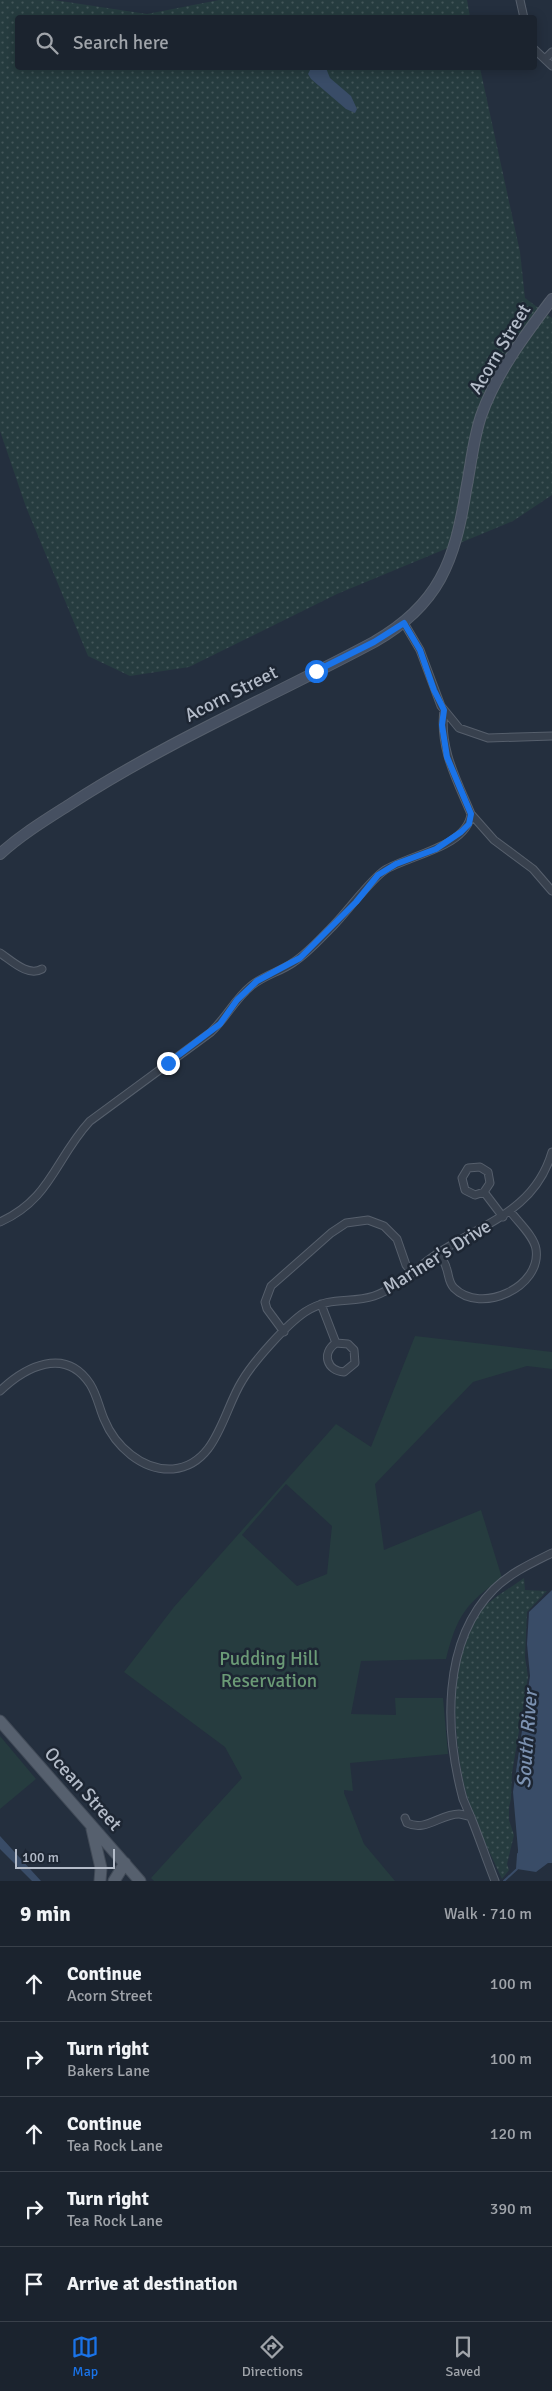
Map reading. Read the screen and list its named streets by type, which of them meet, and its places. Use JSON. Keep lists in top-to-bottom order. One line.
{"streets":{"main road":["Acorn Street","Ocean Street"],"street":["Mariner's Drive"]},"water":["South River"],"parks":["Pudding Hill Reservation"],"scale_bar":"100 m","page":{"search":"Search here","scale":"100 m","heading":["9 min","Walk · 710 m"],"list":[["Continue","Acorn Street","100 m"],["Turn right","Bakers Lane","100 m"],["Continue","Tea Rock Lane","120 m"],["Turn right","Tea Rock Lane","390 m"],"Arrive at destination"],"nav":["Map","Directions","Saved"]}}
